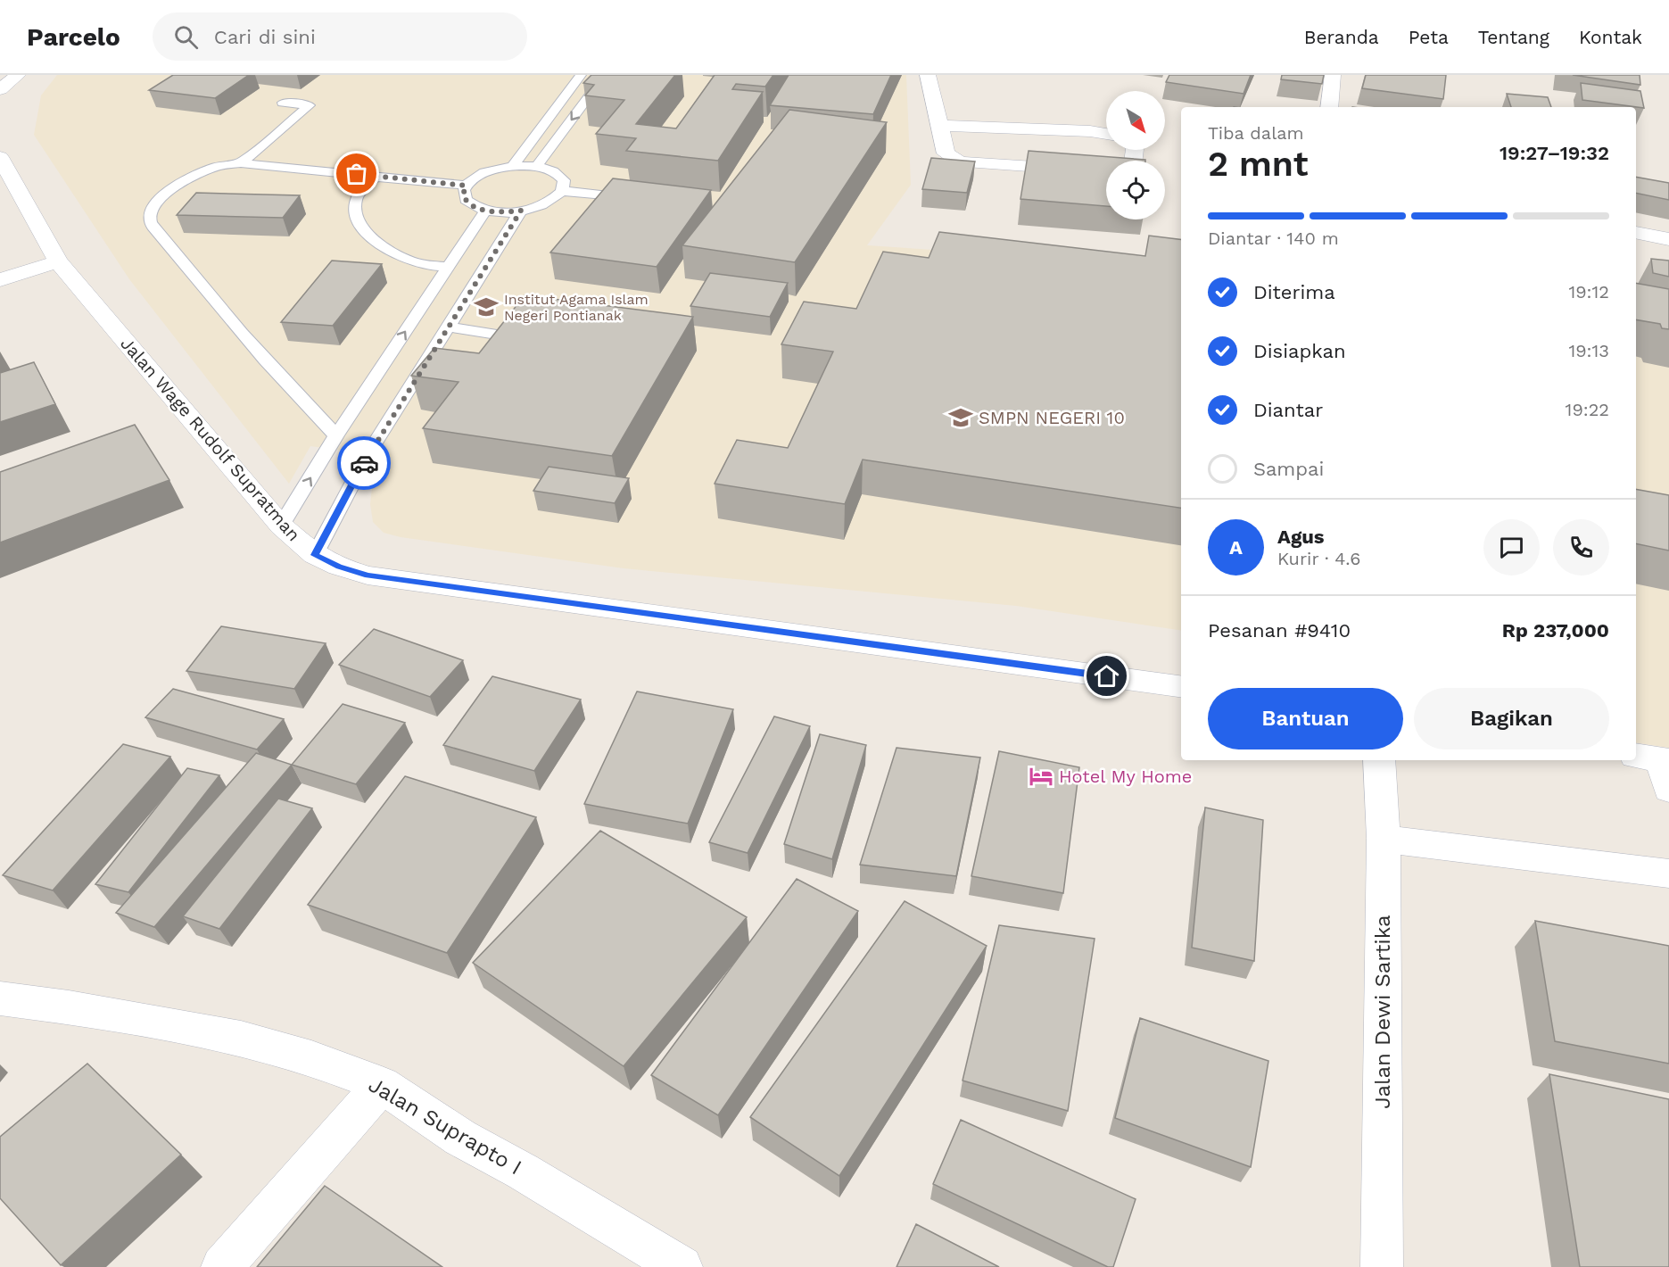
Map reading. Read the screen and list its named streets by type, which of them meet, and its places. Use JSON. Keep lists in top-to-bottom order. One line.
{"streets":{"street":["Jalan Wage Rudolf Supratman","Jalan Dewi Sartika","Jalan Suprapto I"]},"places":{"school or university":["Institut Agama Islam Negeri Pontianak","SMPN NEGERI 10"],"hotel":["Hotel My Home"]},"north":"bottom right","page":{"header":"Parcelo","search":"Cari di sini","nav":["Beranda","Peta","Tentang","Kontak"],"heading":["2 mnt","Tiba dalam","19:27–19:32"],"panel":["Agus","Kurir · 4.6","Pesanan #9410","Rp 237,000"],"bar":"Diantar · 140 m","list":[["Diterima","19:12"],["Disiapkan","19:13"],["Diantar","19:22"],"Sampai"],"round":"A","buttons":["Bantuan","Bagikan"]}}
